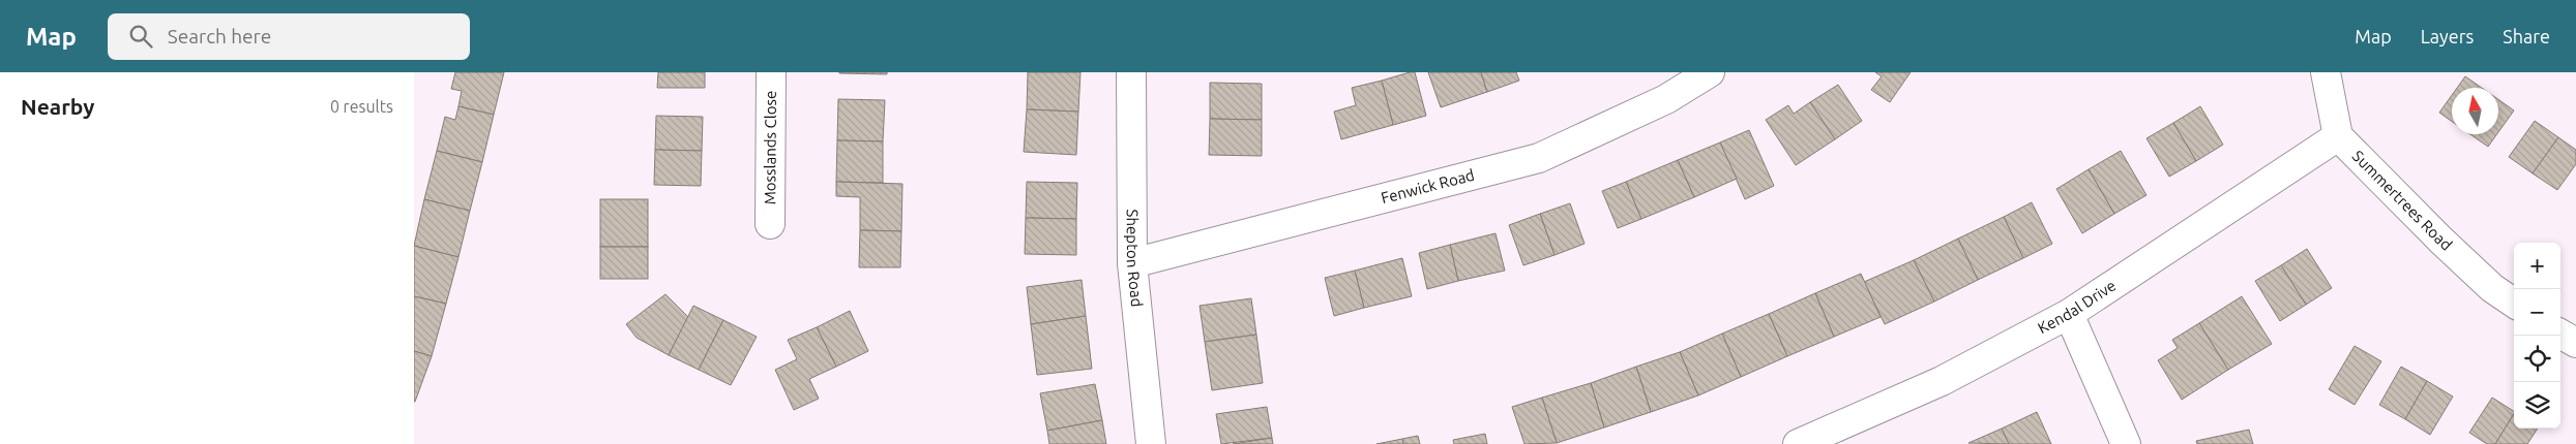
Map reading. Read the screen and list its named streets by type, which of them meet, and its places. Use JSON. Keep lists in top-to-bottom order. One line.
{"streets":{"street":["Mosslands Close","Fenwick Road","Summertrees Road","Shepton Road","Kendal Drive"]},"crossings":[["Fenwick Road","Shepton Road"],["Summertrees Road","Kendal Drive"]],"north":"top","page":{"header":"Map","search":"Search here","nav":["Map","Layers","Share"],"heading":["Nearby","0 results"],"map_buttons":["+","−"]}}
